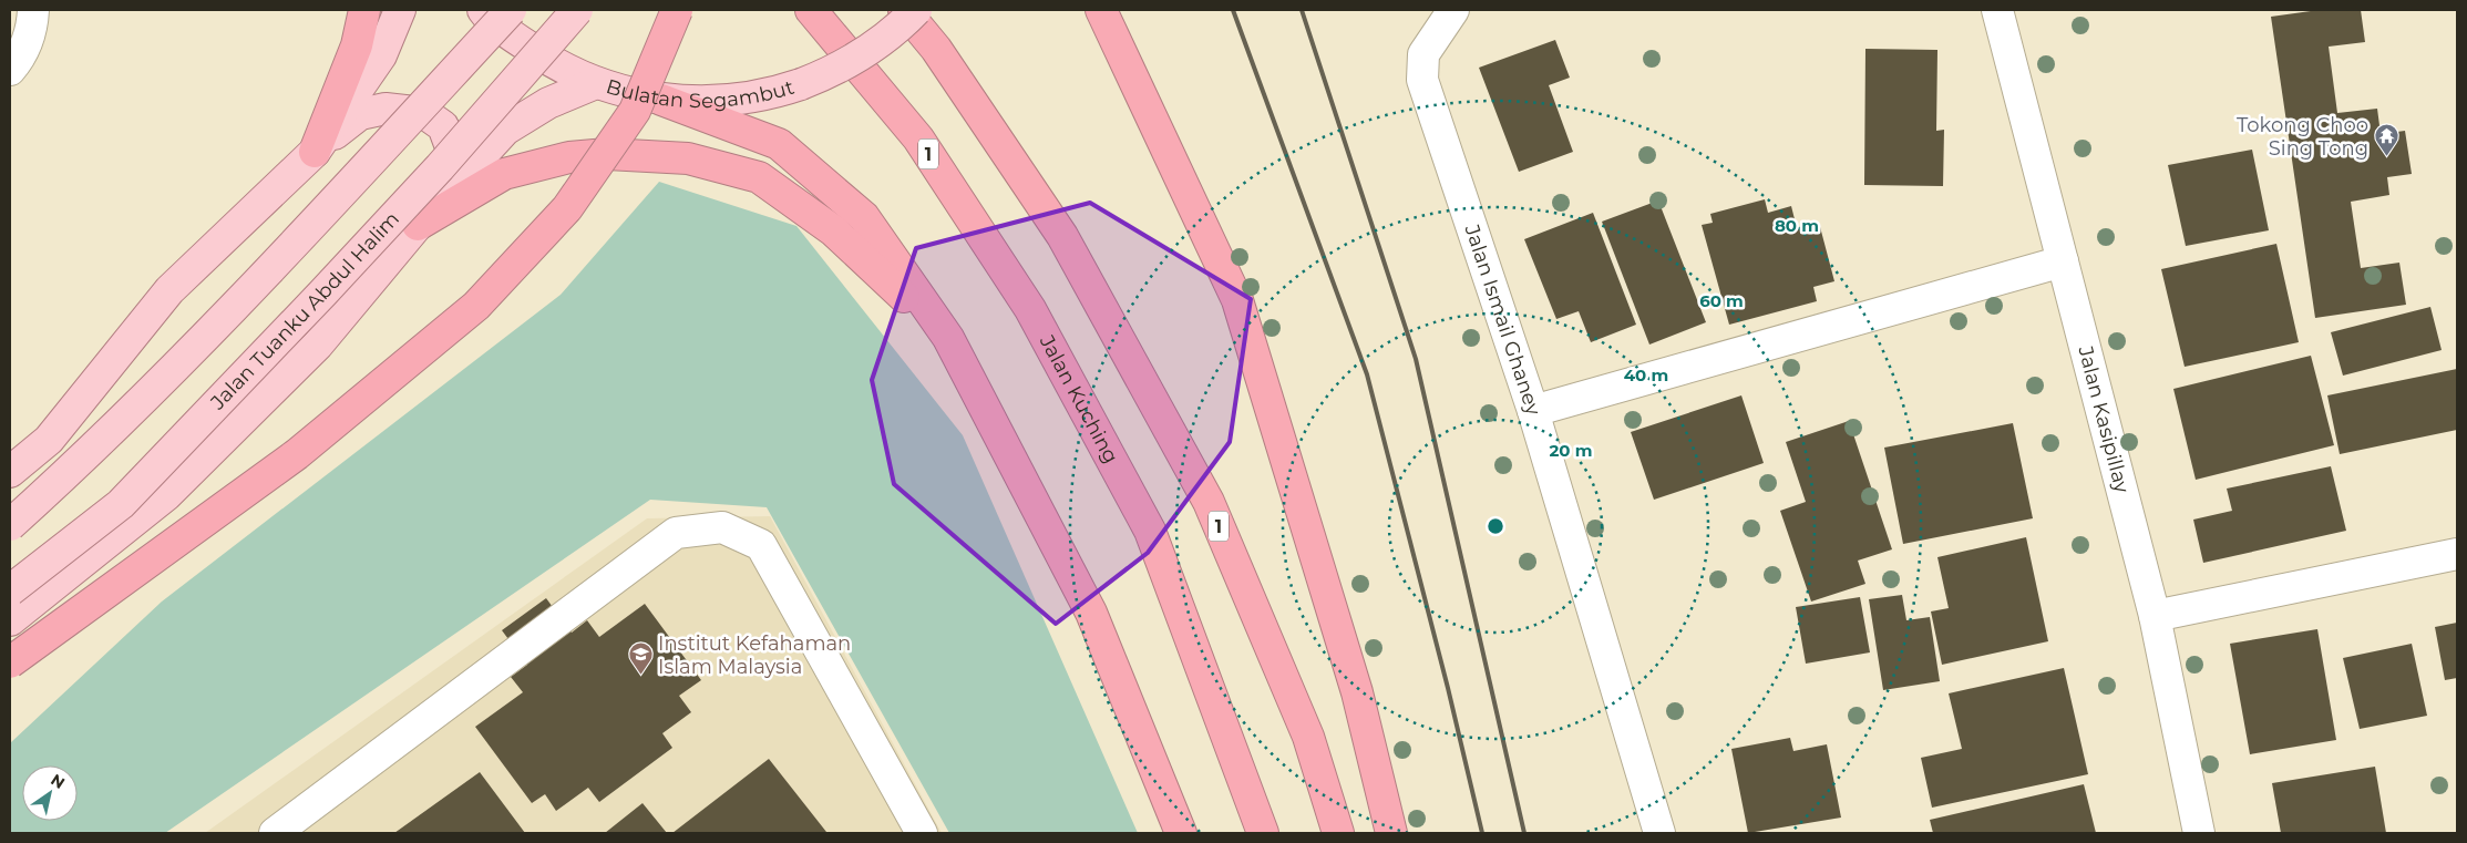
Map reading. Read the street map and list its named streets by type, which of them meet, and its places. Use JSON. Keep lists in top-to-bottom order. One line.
{"streets":{"highway":["1","Jalan Kuching"],"main road":["Bulatan Segambut","Jalan Tuanku Abdul Halim"],"street":["Jalan Ismail Ghaney","Jalan Kasipillay"]},"crossings":[["Bulatan Segambut","Jalan Tuanku Abdul Halim"]],"places":{"temple":["Tokong Choo Sing Tong"],"school or university":["Institut Kefahaman Islam Malaysia"]},"north":"top right","rings":["80 m","60 m","40 m","20 m"]}
